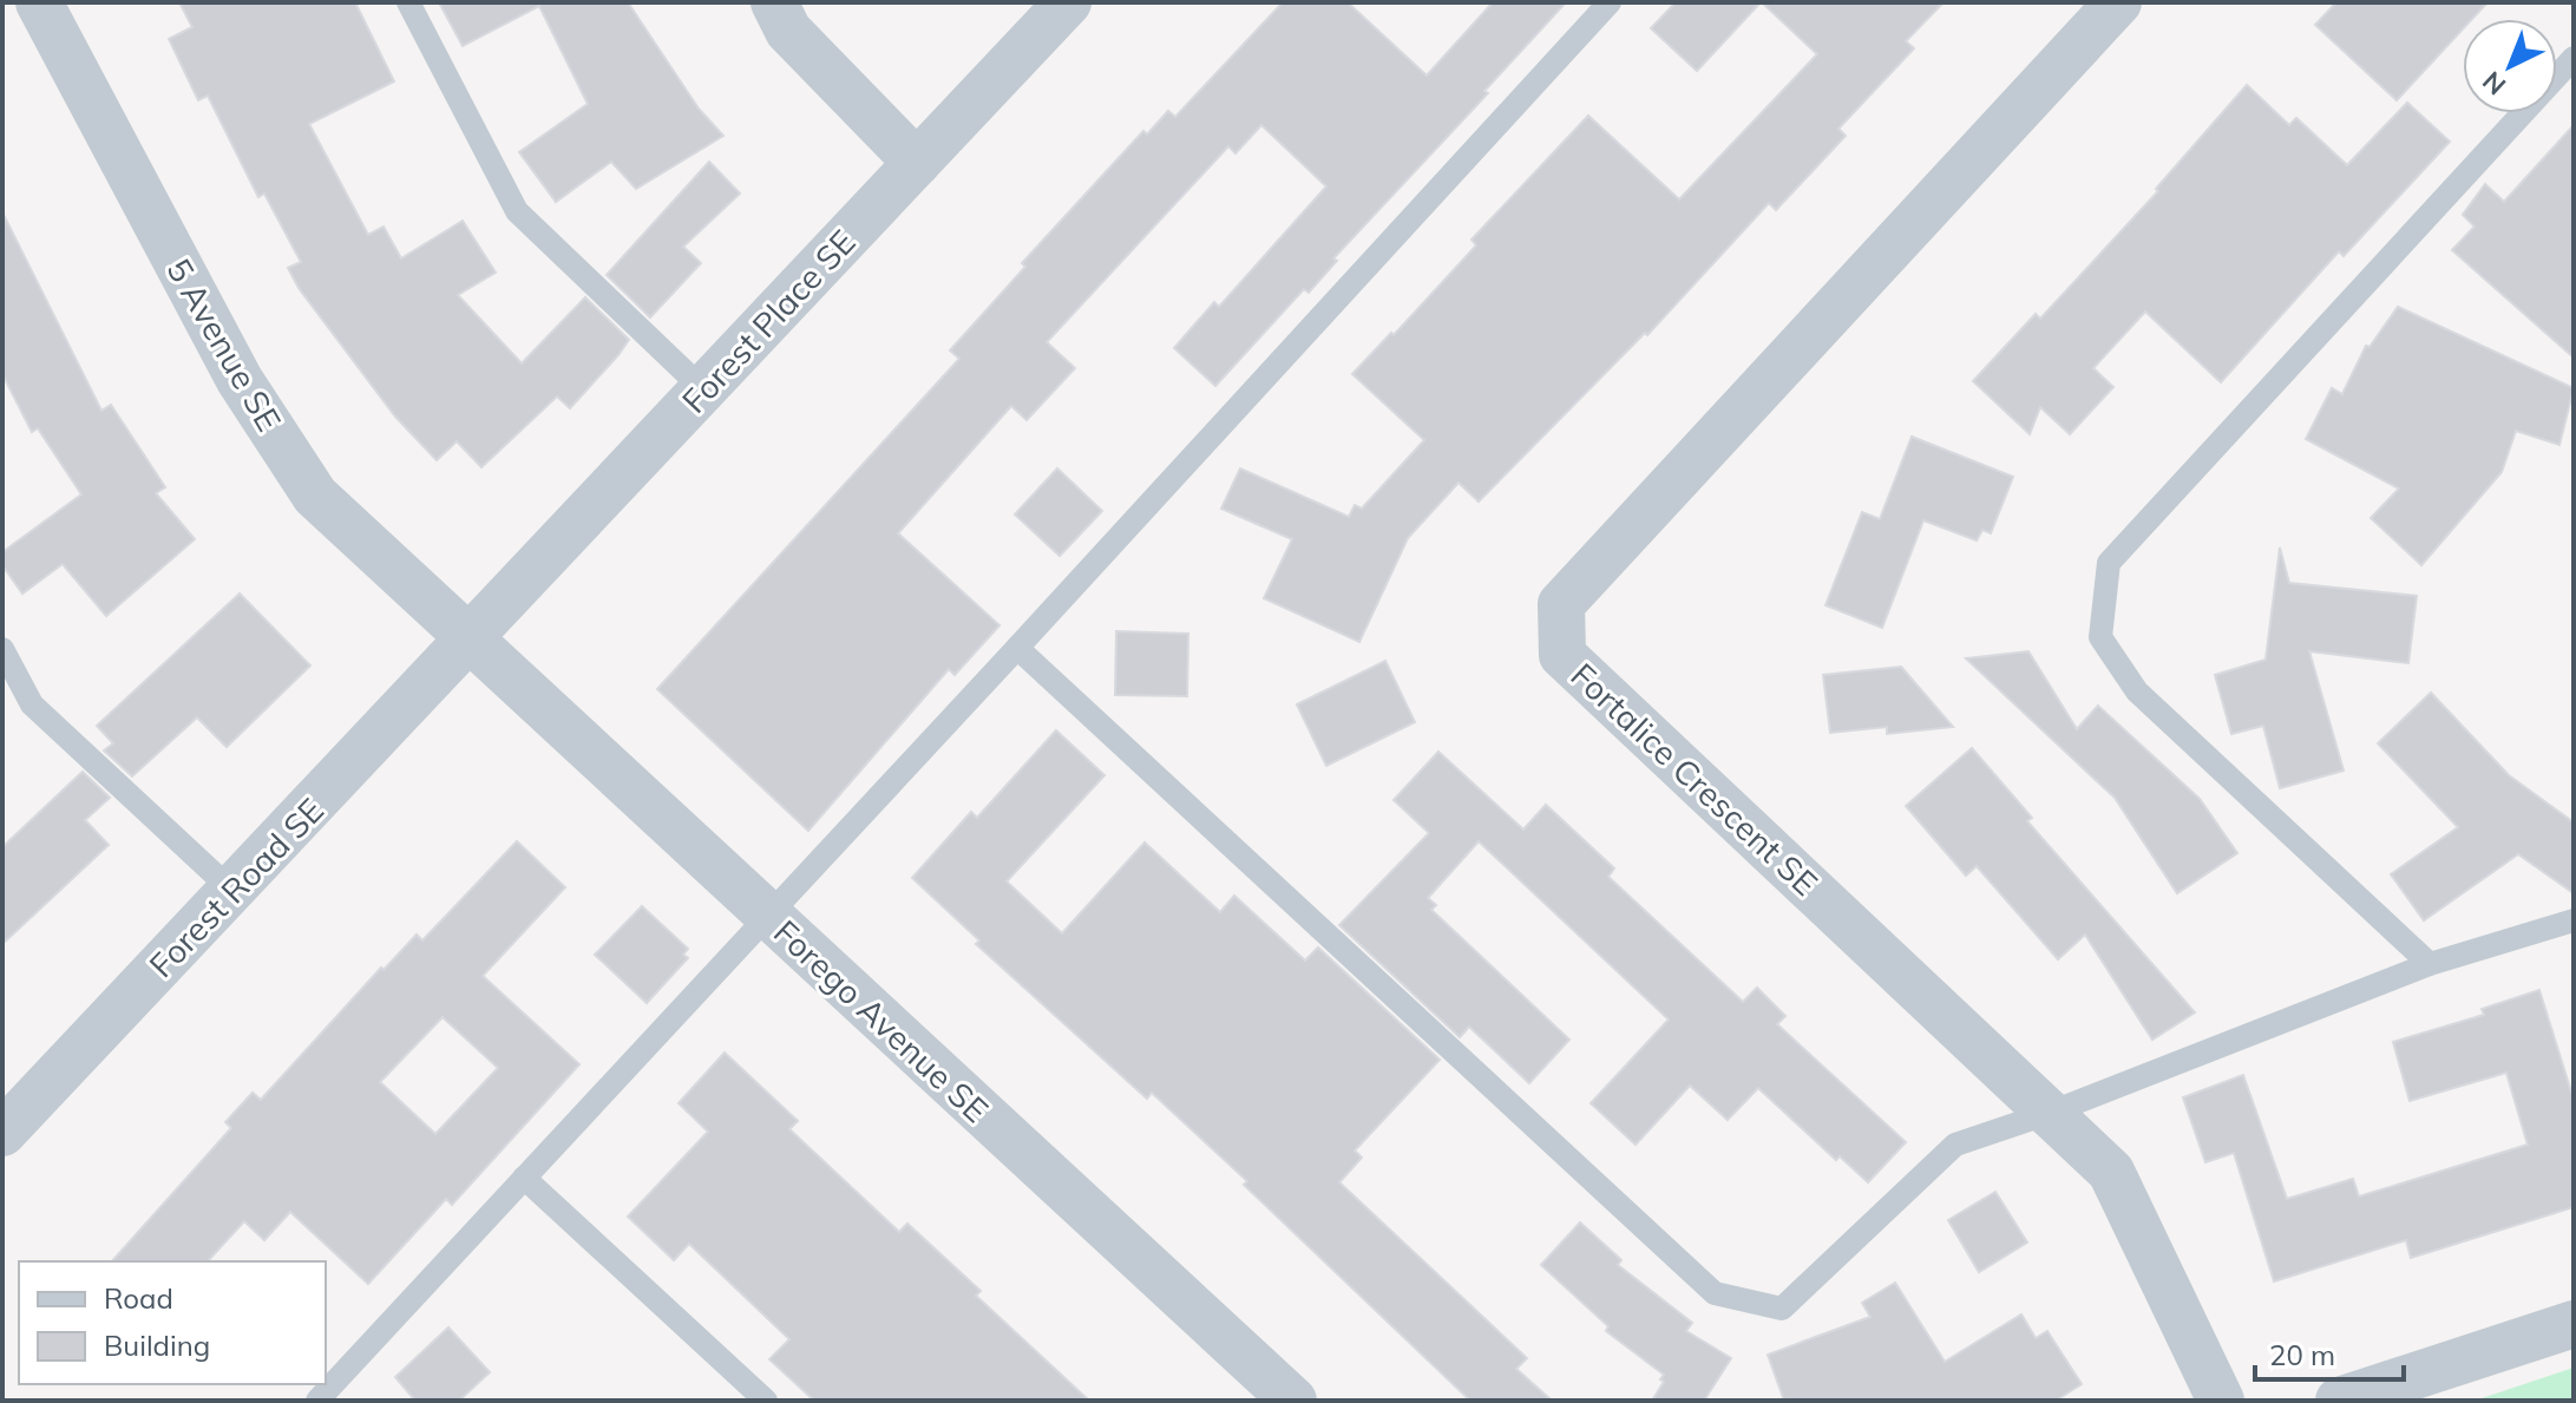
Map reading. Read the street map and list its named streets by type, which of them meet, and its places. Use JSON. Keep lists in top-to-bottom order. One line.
{"streets":{"street":["Forest Place SE","5 Avenue SE","Fortalice Crescent SE","Forest Road SE","Forego Avenue SE"]},"crossings":[["Forest Place SE","5 Avenue SE"],["Forest Place SE","Forest Road SE"],["Forest Place SE","Forego Avenue SE"],["5 Avenue SE","Forest Road SE"],["5 Avenue SE","Forego Avenue SE"],["Forest Road SE","Forego Avenue SE"]],"legend":["Road","Building"],"scale_bar":"20 m","north":"bottom left"}
